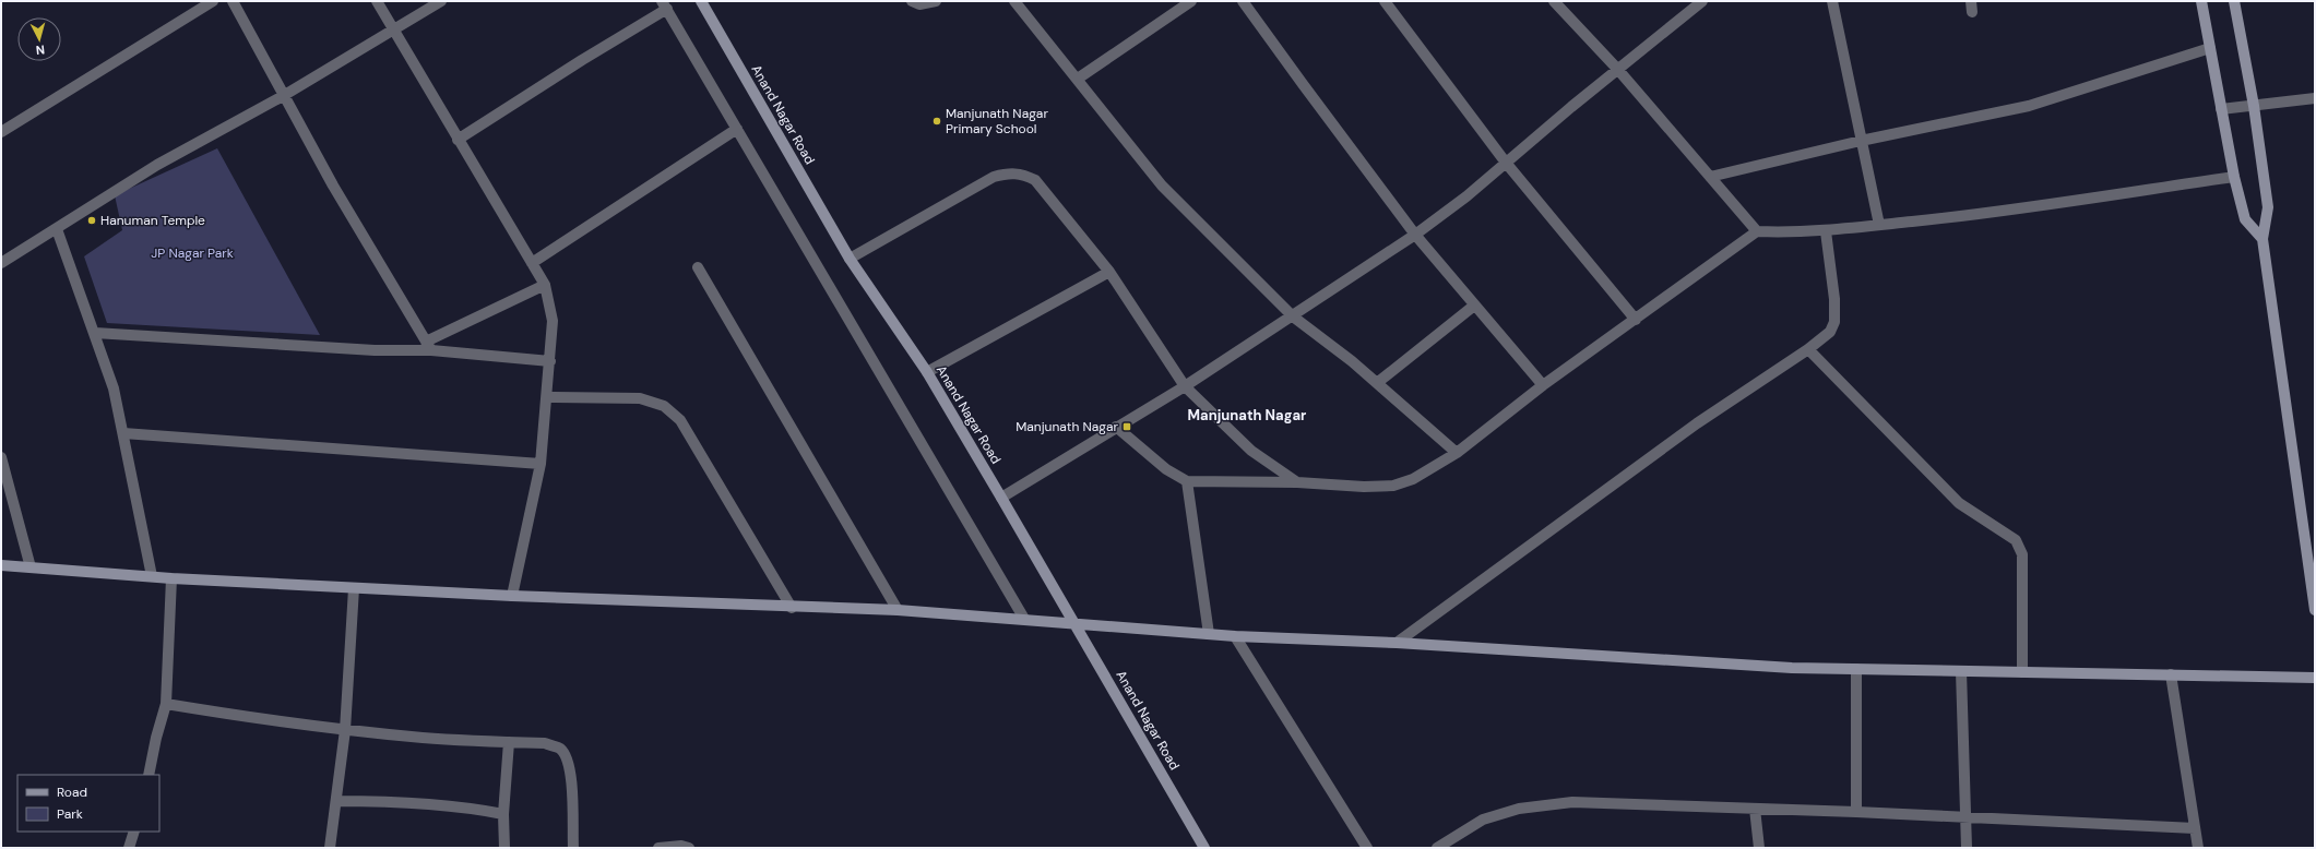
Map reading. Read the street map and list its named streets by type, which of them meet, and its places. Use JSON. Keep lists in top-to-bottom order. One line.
{"streets":{"street":["Anand Nagar Road"]},"districts":["Manjunath Nagar"],"parks":["JP Nagar Park"],"places":{"other":["Manjunath Nagar Primary School","Hanuman Temple"],"transit":["Manjunath Nagar"]},"legend":["Road","Park"],"north":"bottom"}
